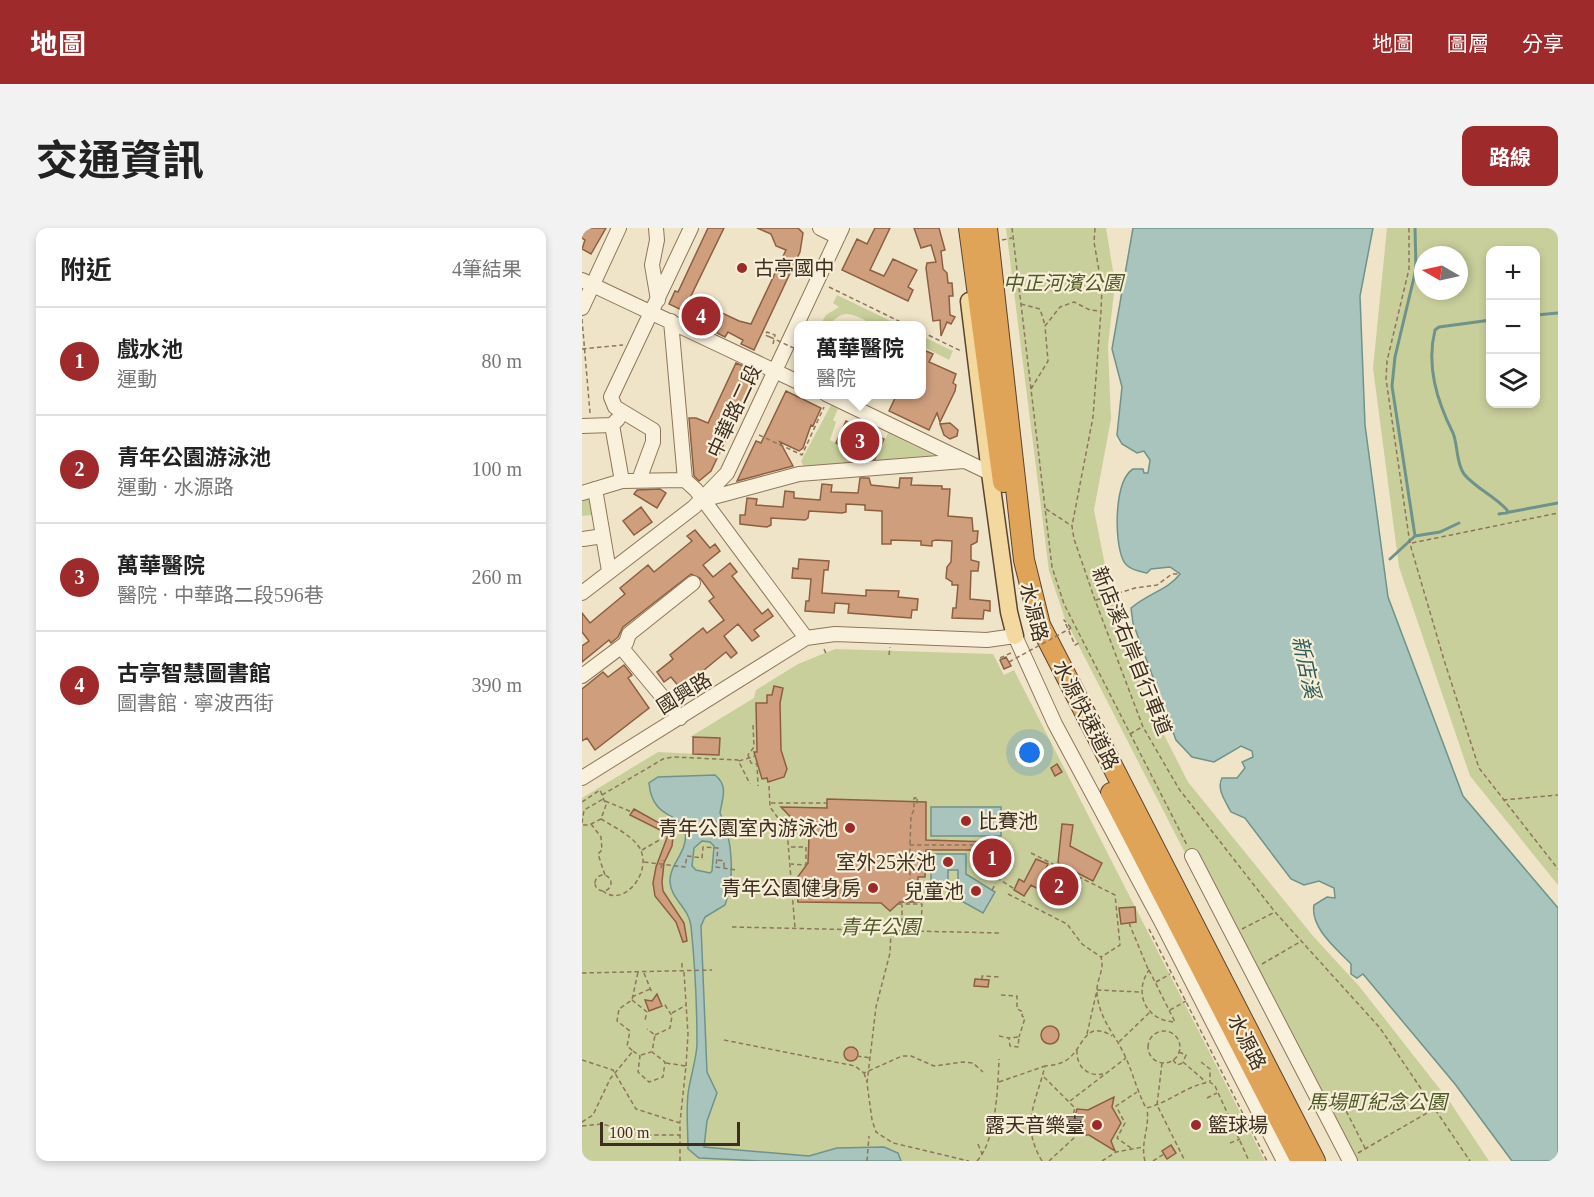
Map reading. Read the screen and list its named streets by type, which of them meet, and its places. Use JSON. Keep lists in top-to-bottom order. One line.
{"streets":{"highway":["水源快速道路"],"main road":["水源路"],"street":["中華路二段","國興路"],"path":["新店溪右岸自行車道"]},"crossings":[["水源路","國興路"]],"water":["新店溪"],"parks":["中正河濱公園","青年公園","馬場町紀念公園"],"places":["古亭國中","比賽池","青年公園室內游泳池","室外25米池","青年公園健身房","兒童池","露天音樂臺","籃球場"],"scale_bar":"100 m","north":"left","page":{"header":"地圖","nav":["地圖","圖層","分享"],"title":"交通資訊","buttons":"路線","heading":["附近","4筆結果"],"map_buttons":["+","−"],"pins":["4","3","1","2"],"list":[{"mark":"1","name":"戲水池","note":"運動","value":"80 m"},{"mark":"2","name":"青年公園游泳池","note":"運動 · 水源路","value":"100 m"},{"mark":"3","name":"萬華醫院","note":"醫院 · 中華路二段596巷","value":"260 m"},{"mark":"4","name":"古亭智慧圖書館","note":"圖書館 · 寧波西街","value":"390 m"}],"popup":["萬華醫院","醫院"],"scale":"100 m"}}
